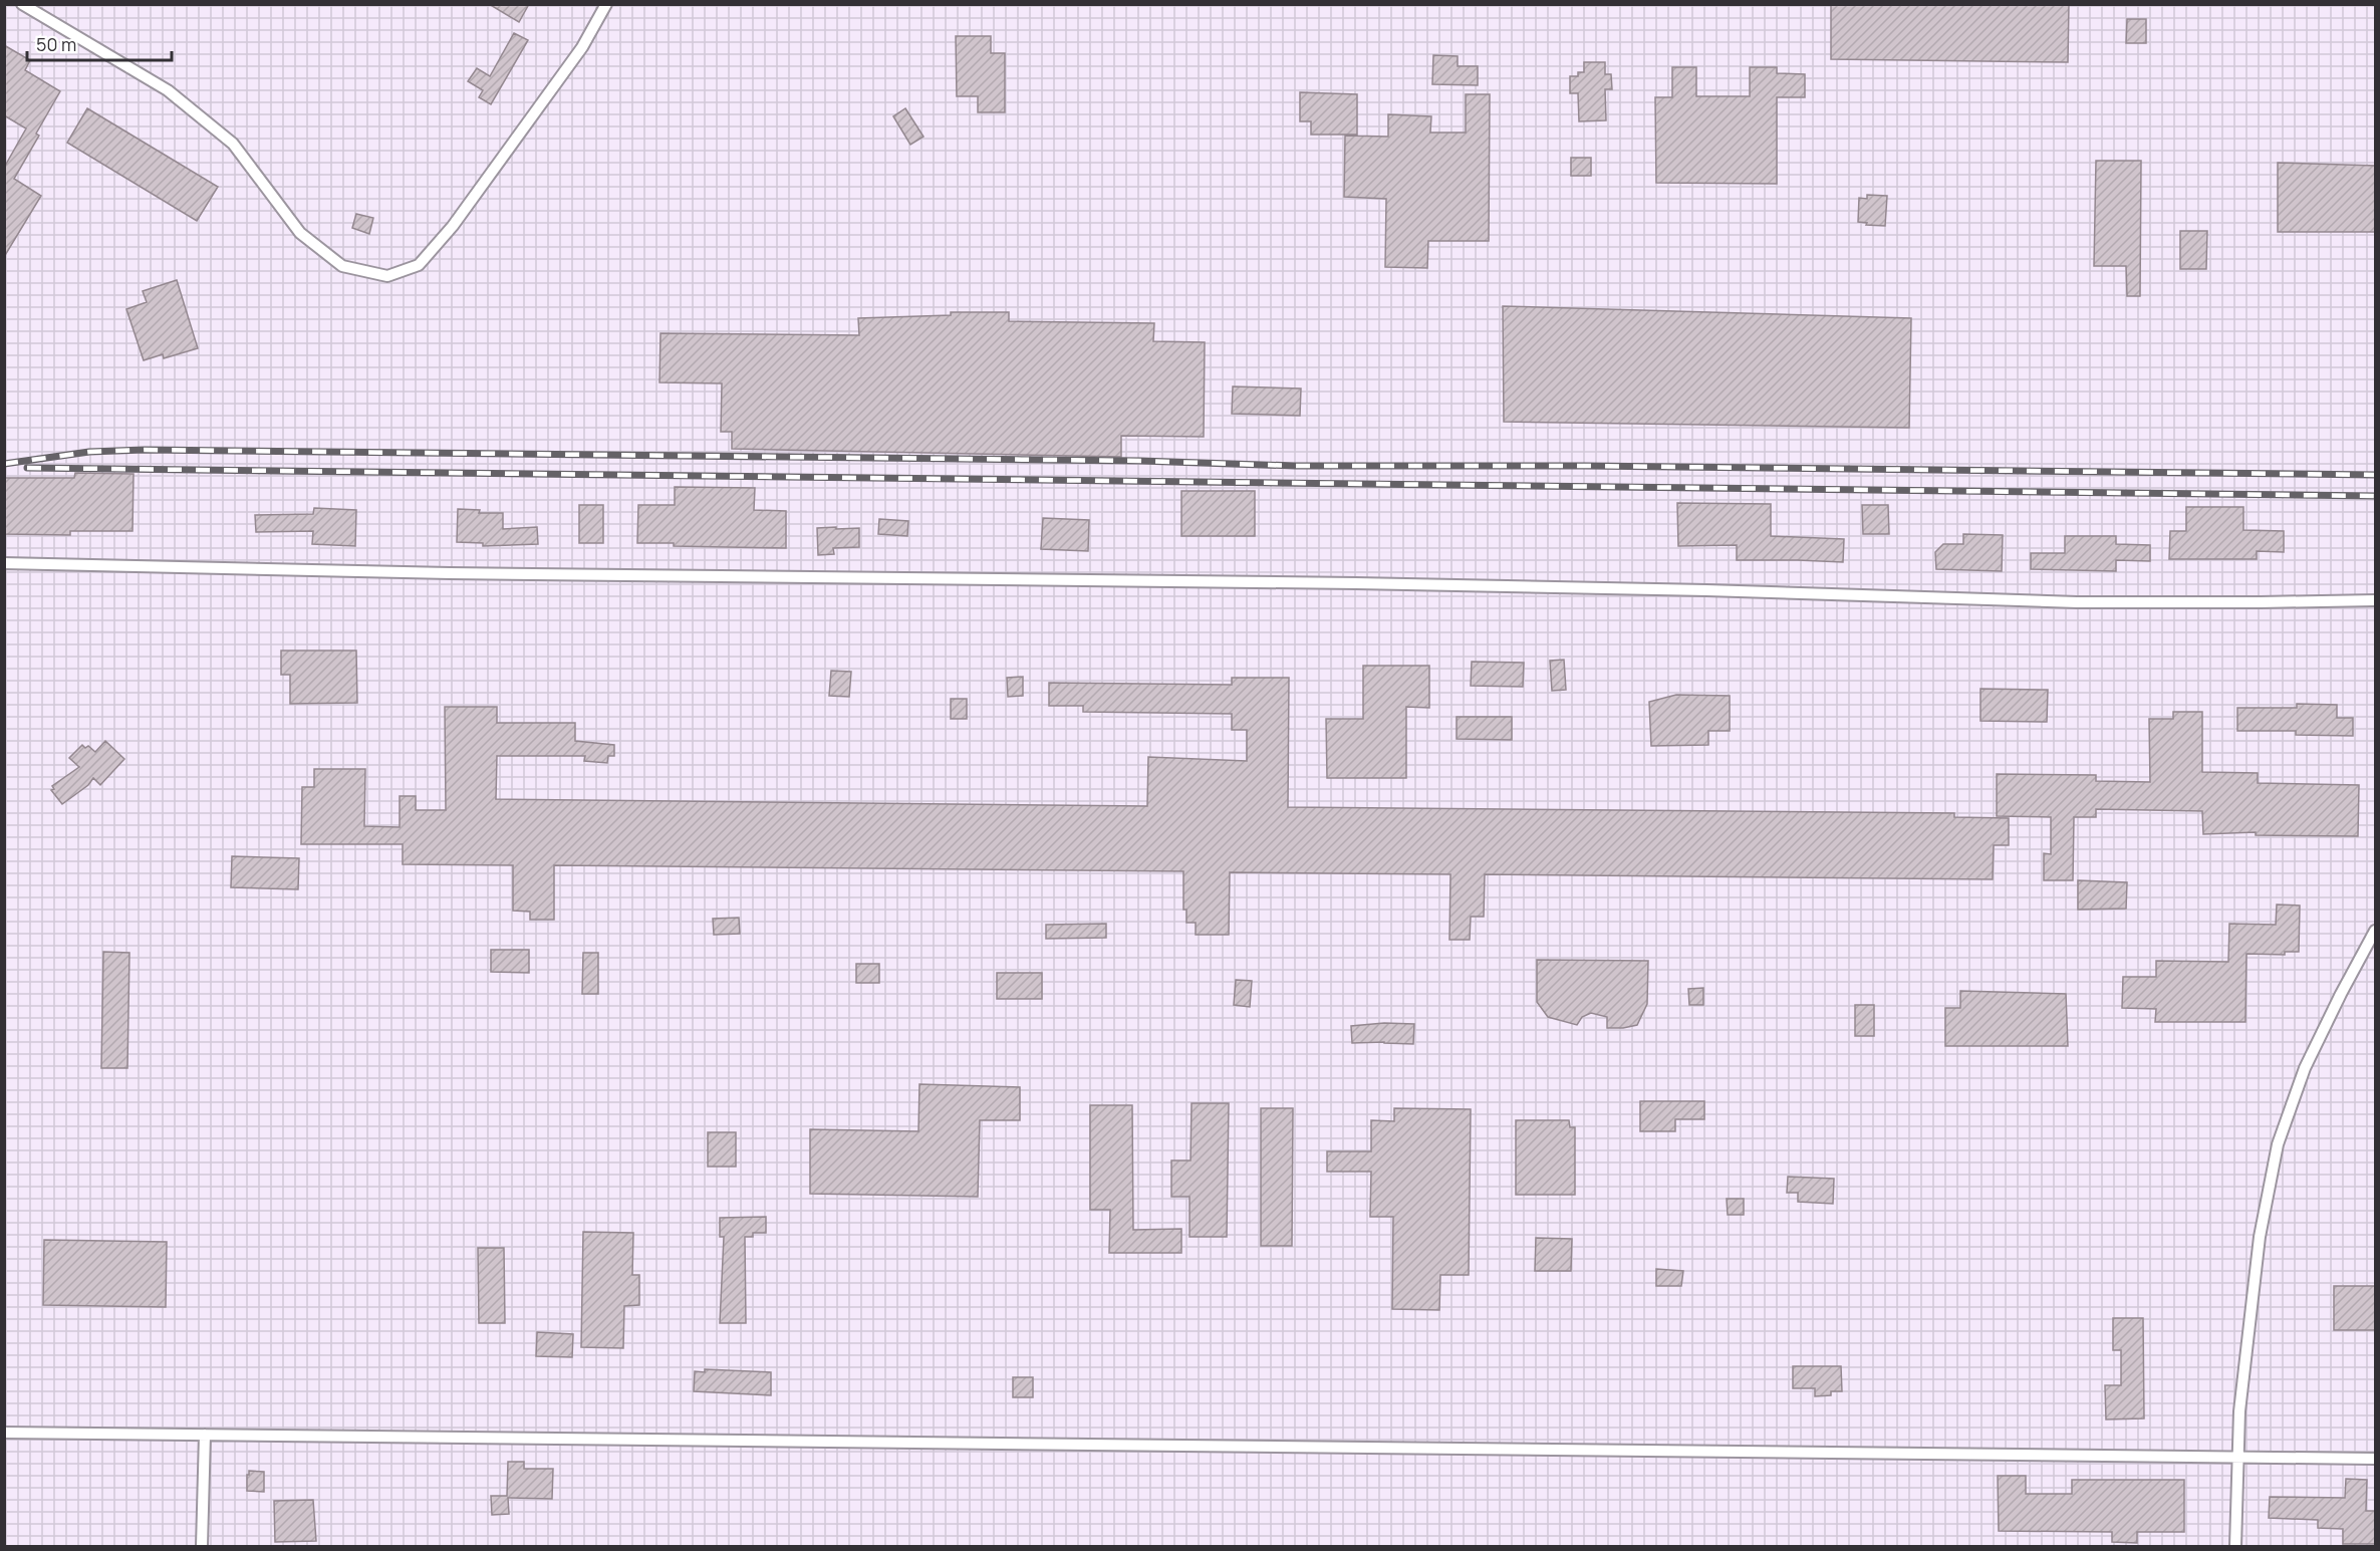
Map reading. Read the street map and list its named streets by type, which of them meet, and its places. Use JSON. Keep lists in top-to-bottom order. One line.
{"scale_bar":"50 m"}
